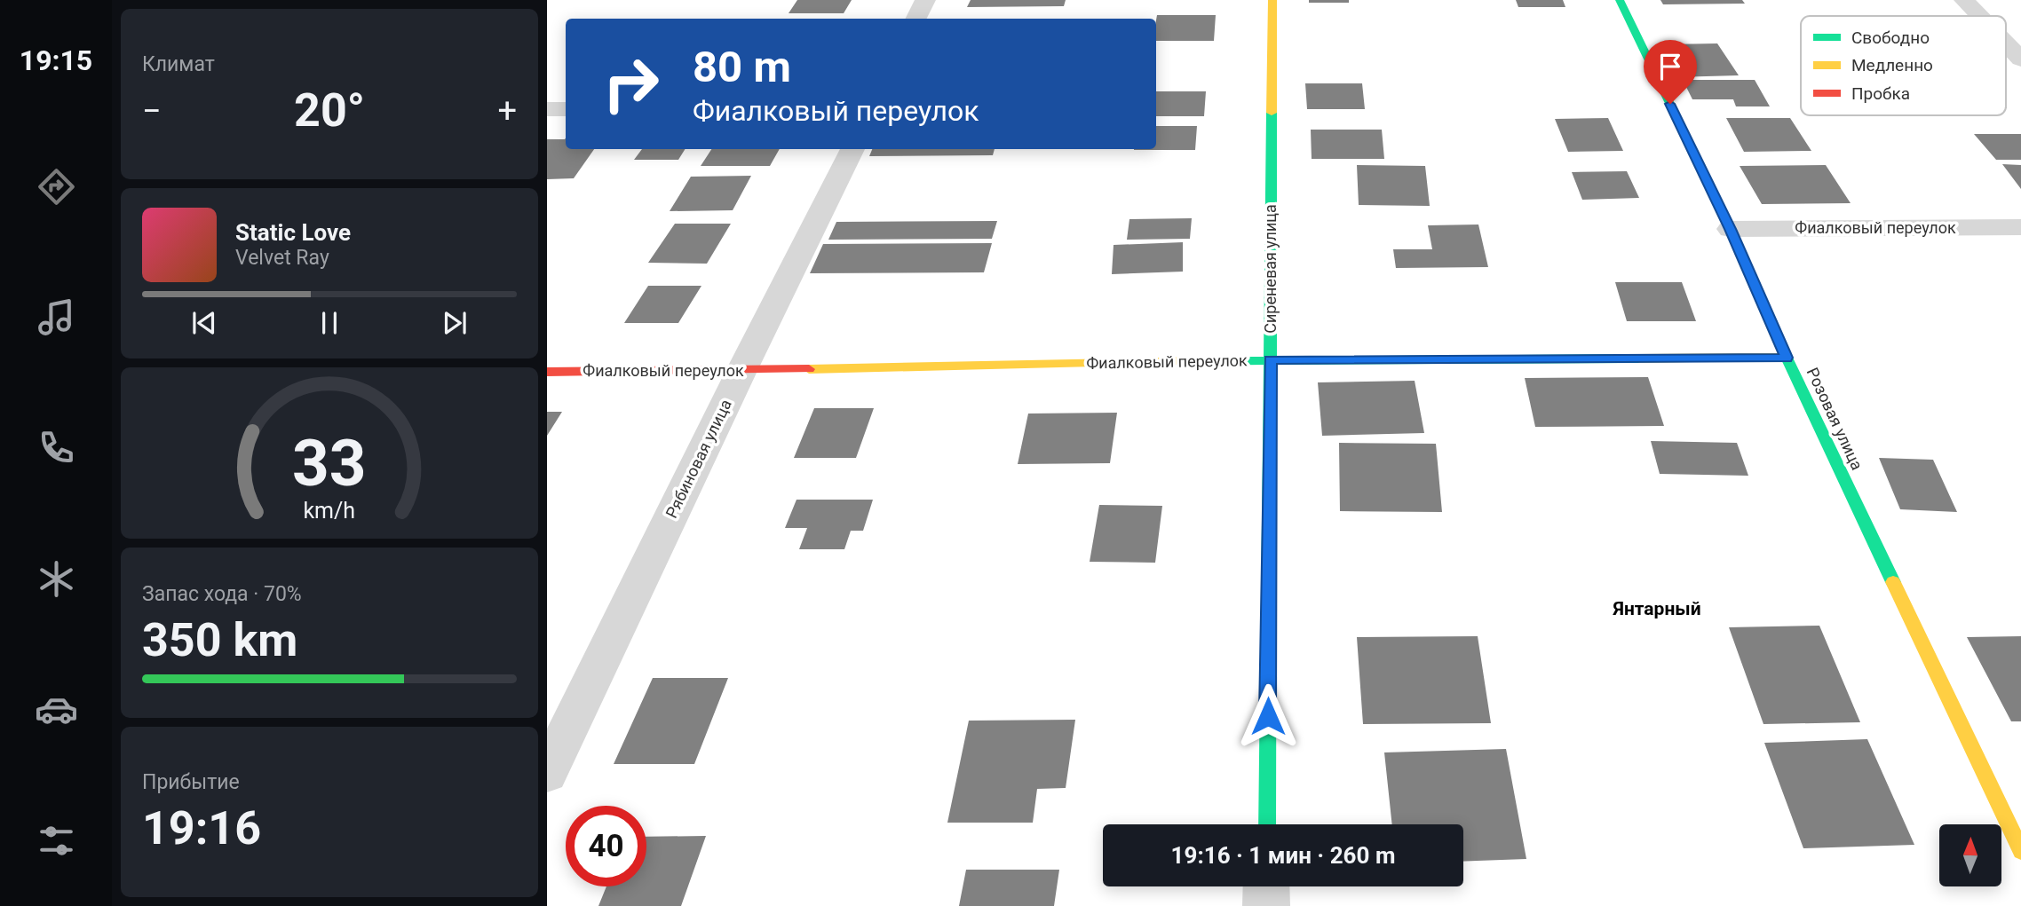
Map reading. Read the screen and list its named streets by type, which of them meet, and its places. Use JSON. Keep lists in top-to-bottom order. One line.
{"streets":{"street":["Фиалковый переулок","Сиреневая улица","Розовая улица","Рябиновая улица"]},"crossings":[["Фиалковый переулок","Сиреневая улица"],["Фиалковый переулок","Розовая улица"],["Фиалковый переулок","Рябиновая улица"]],"districts":["Янтарный"],"legend":["Свободно","Медленно","Пробка"],"north":"top","page":{"tabs":"19:15","tile":["Климат",["Запас хода · 70%","350 km"],["Прибытие","19:16"]],"turn":["80 m","Фиалковый переулок"],"heat":["−","20°","+"],"song":["Static Love","Velvet Ray"],"limit":"40","trip":"19:16 · 1 мин · 260 m","gauge":["33","km/h"]}}
